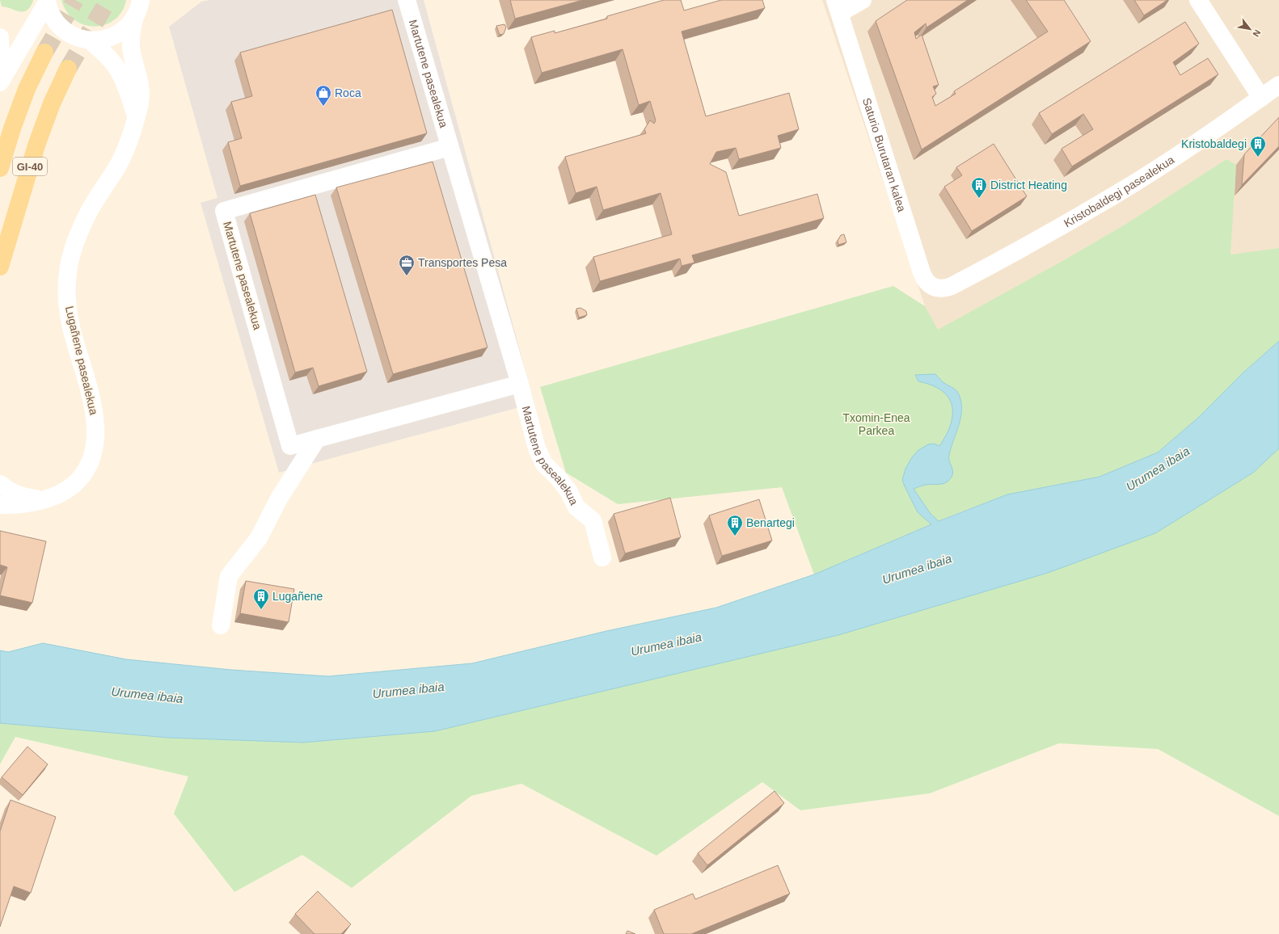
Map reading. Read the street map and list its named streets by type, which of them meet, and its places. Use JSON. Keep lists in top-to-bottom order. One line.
{"streets":{"main road":["GI-40"],"street":["Martutene pasealekua","Saturio Burutaran kalea","Kristobaldegi pasealekua","Lugañene pasealekua"]},"crossings":[["Saturio Burutaran kalea","Kristobaldegi pasealekua"]],"water":["Urumea ibaia"],"parks":["Txomin-Enea Parkea"],"places":{"shop":["Roca"],"building":["Kristobaldegi","District Heating","Benartegi","Lugañene"],"office":["Transportes Pesa"]},"north":"bottom right"}
